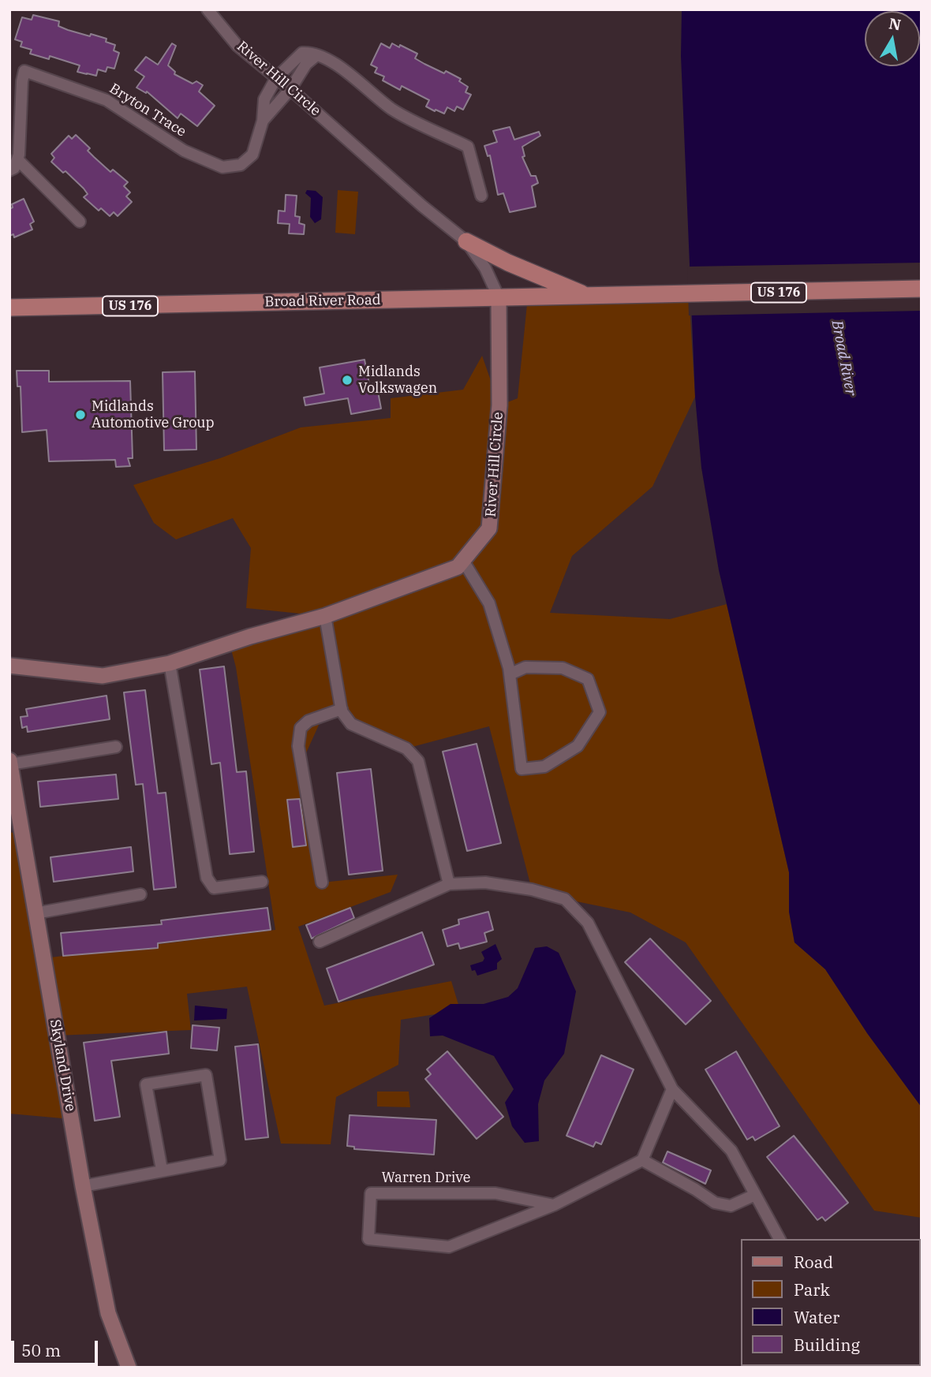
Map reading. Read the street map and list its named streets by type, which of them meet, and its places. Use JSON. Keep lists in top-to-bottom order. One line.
{"streets":{"main road":["US 176","Broad River Road"],"street":["River Hill Circle","Bryton Trace","Skyland Drive","Warren Drive"]},"crossings":[["River Hill Circle","Bryton Trace"],["River Hill Circle","Broad River Road"]],"water":["Broad River"],"places":["Midlands Volkswagen","Midlands Automotive Group"],"legend":["Road","Park","Water","Building"],"scale_bar":"50 m","north":"top"}
